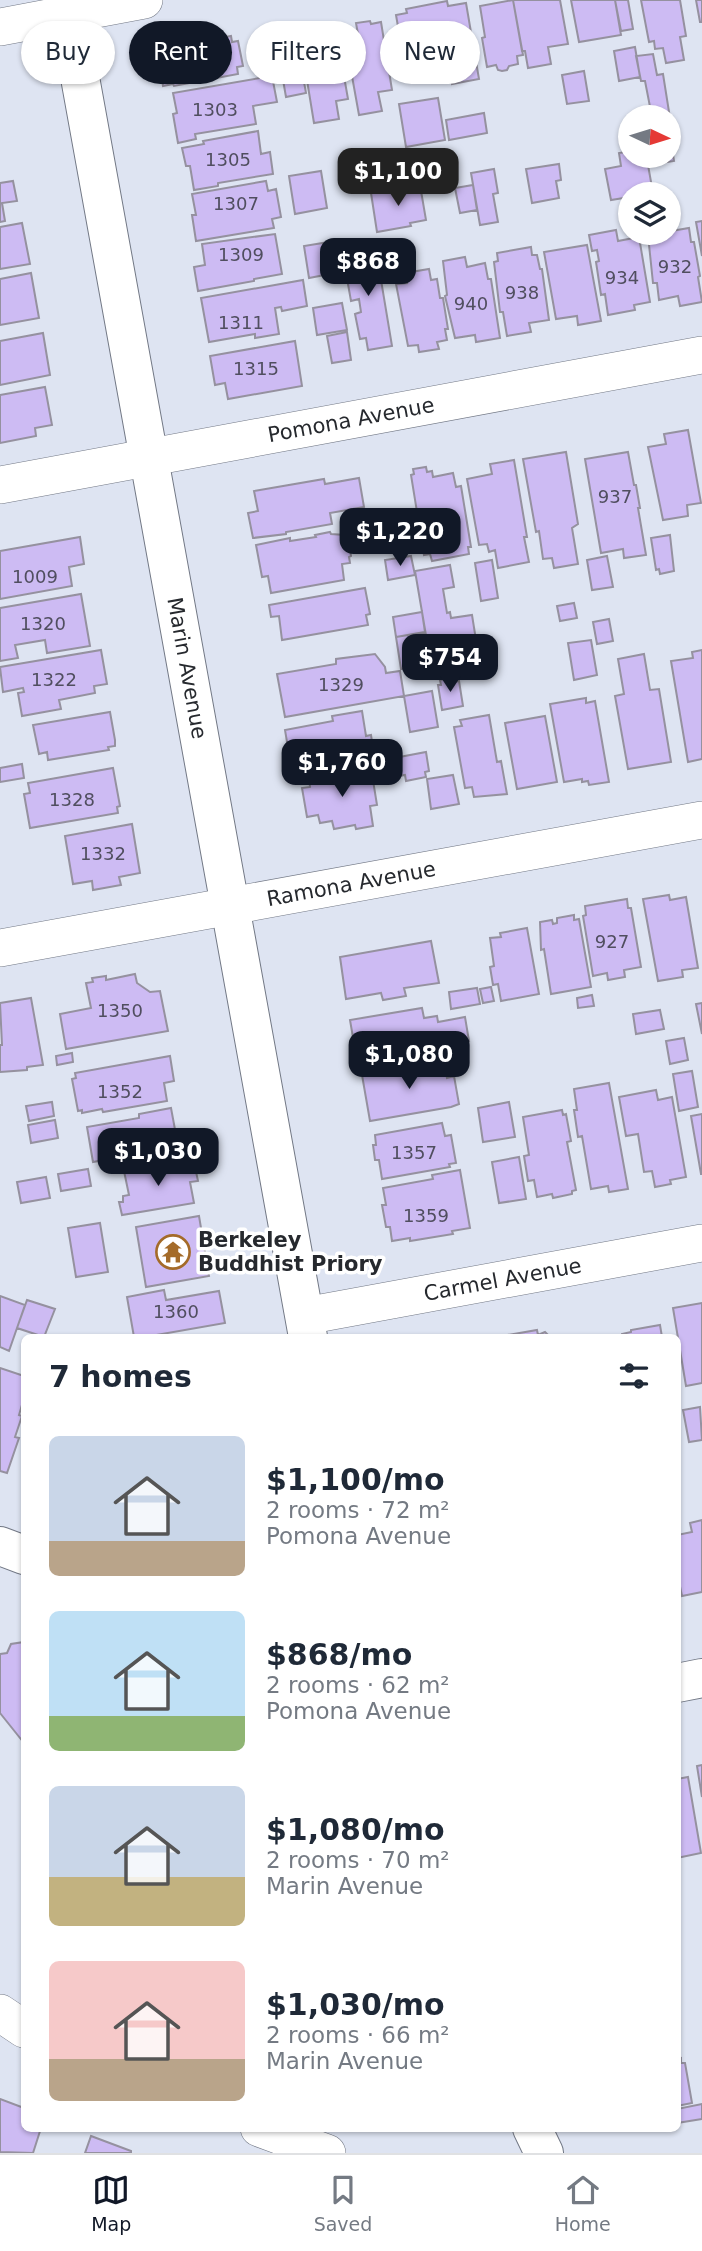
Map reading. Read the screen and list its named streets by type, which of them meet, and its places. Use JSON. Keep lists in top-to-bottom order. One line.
{"streets":{"main road":["Marin Avenue"],"street":["Pomona Avenue","Ramona Avenue","Carmel Avenue"]},"crossings":[["Pomona Avenue","Marin Avenue"],["Marin Avenue","Ramona Avenue"],["Marin Avenue","Carmel Avenue"]],"places":{"temple":["Berkeley Buddhist Priory"]},"house_numbers":["1303","1305","1307","1309","932","934","938","940","1311","1315","937","1009","1320","1322","1329","1328","1332","927","1350","1352","1357","1359","1360"],"north":"right","page":{"chip":["Buy","Rent","Filters","New"],"price":["$1,100","$868","$1,220","$754","$1,760","$1,080","$1,030"],"heading":"7 homes","list":[{"name":"$1,100/mo","note":"2 rooms · 72 m² · Pomona Avenue"},{"name":"$868/mo","note":"2 rooms · 62 m² · Pomona Avenue"},{"name":"$1,080/mo","note":"2 rooms · 70 m² · Marin Avenue"},{"name":"$1,030/mo","note":"2 rooms · 66 m² · Marin Avenue"}],"tabs":["Map","Saved","Home"]}}
